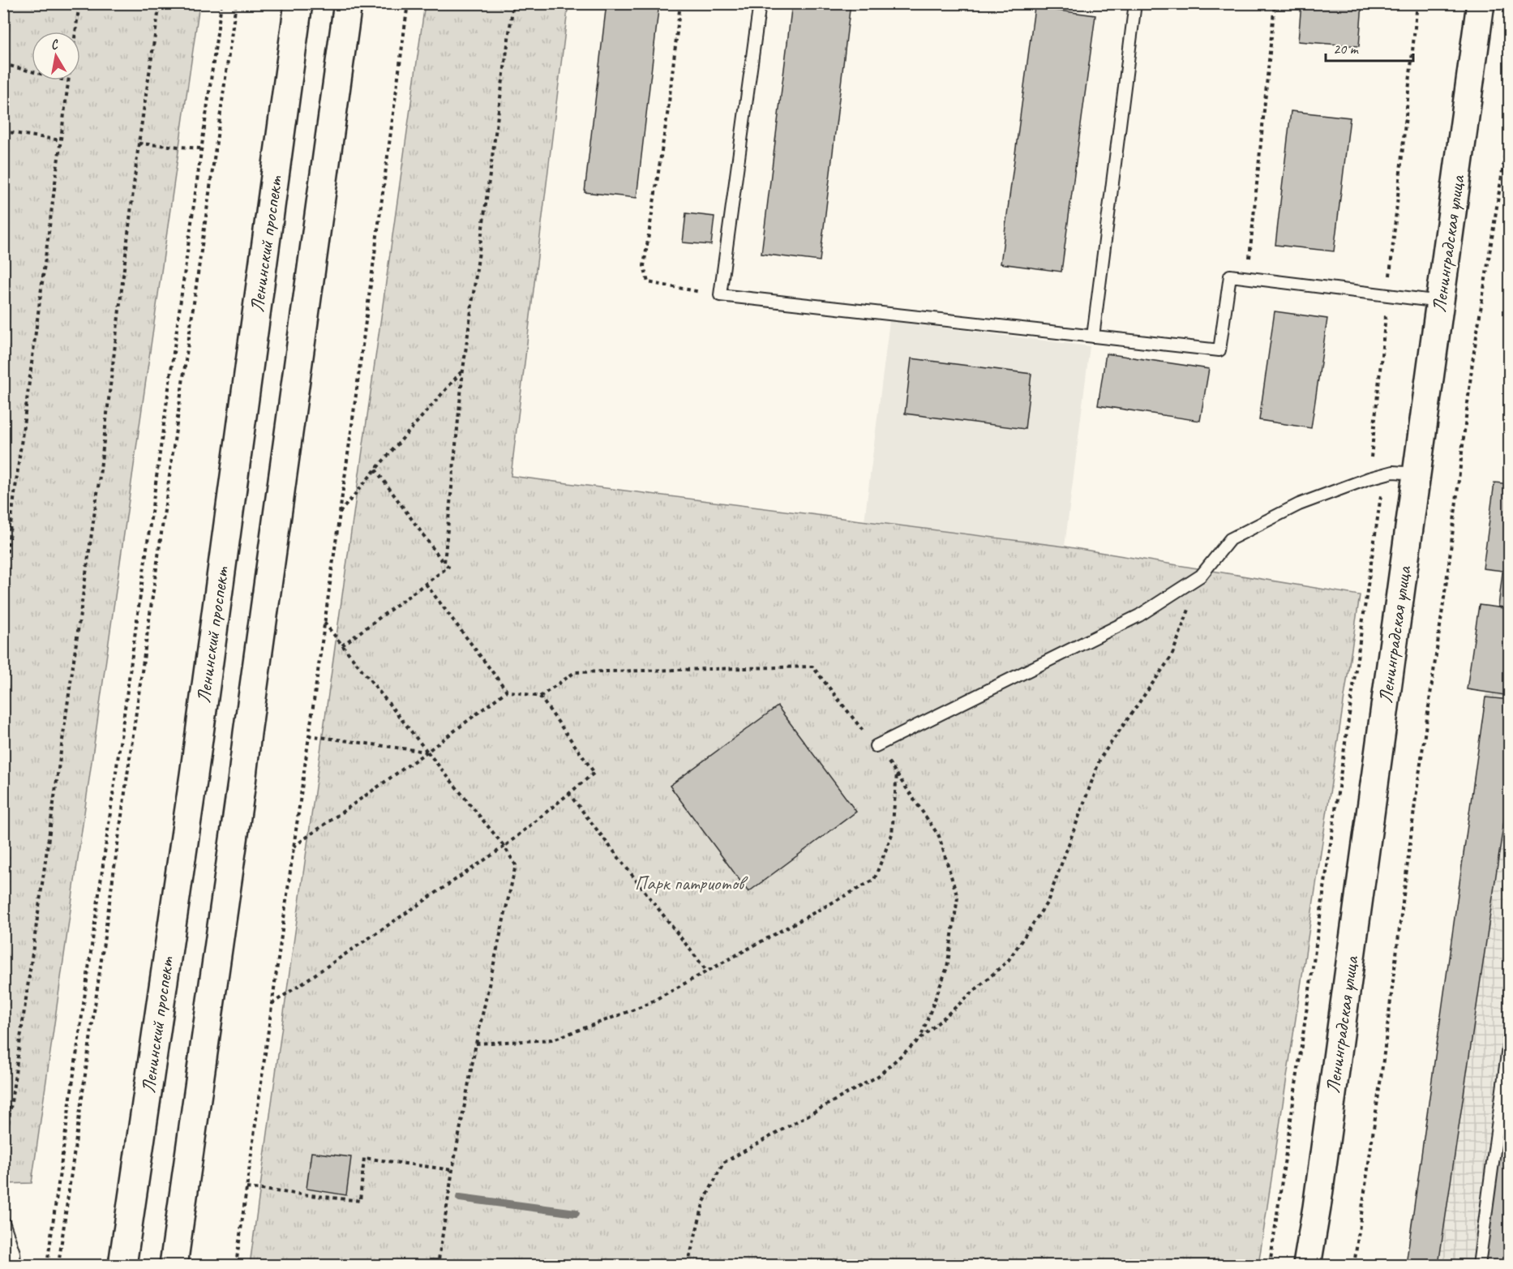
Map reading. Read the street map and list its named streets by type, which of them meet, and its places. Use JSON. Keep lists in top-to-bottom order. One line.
{"streets":{"main road":["Ленинский проспект","Ленинградская улица"]},"parks":["Парк патриотов"],"scale_bar":"20 m","north":"top"}
